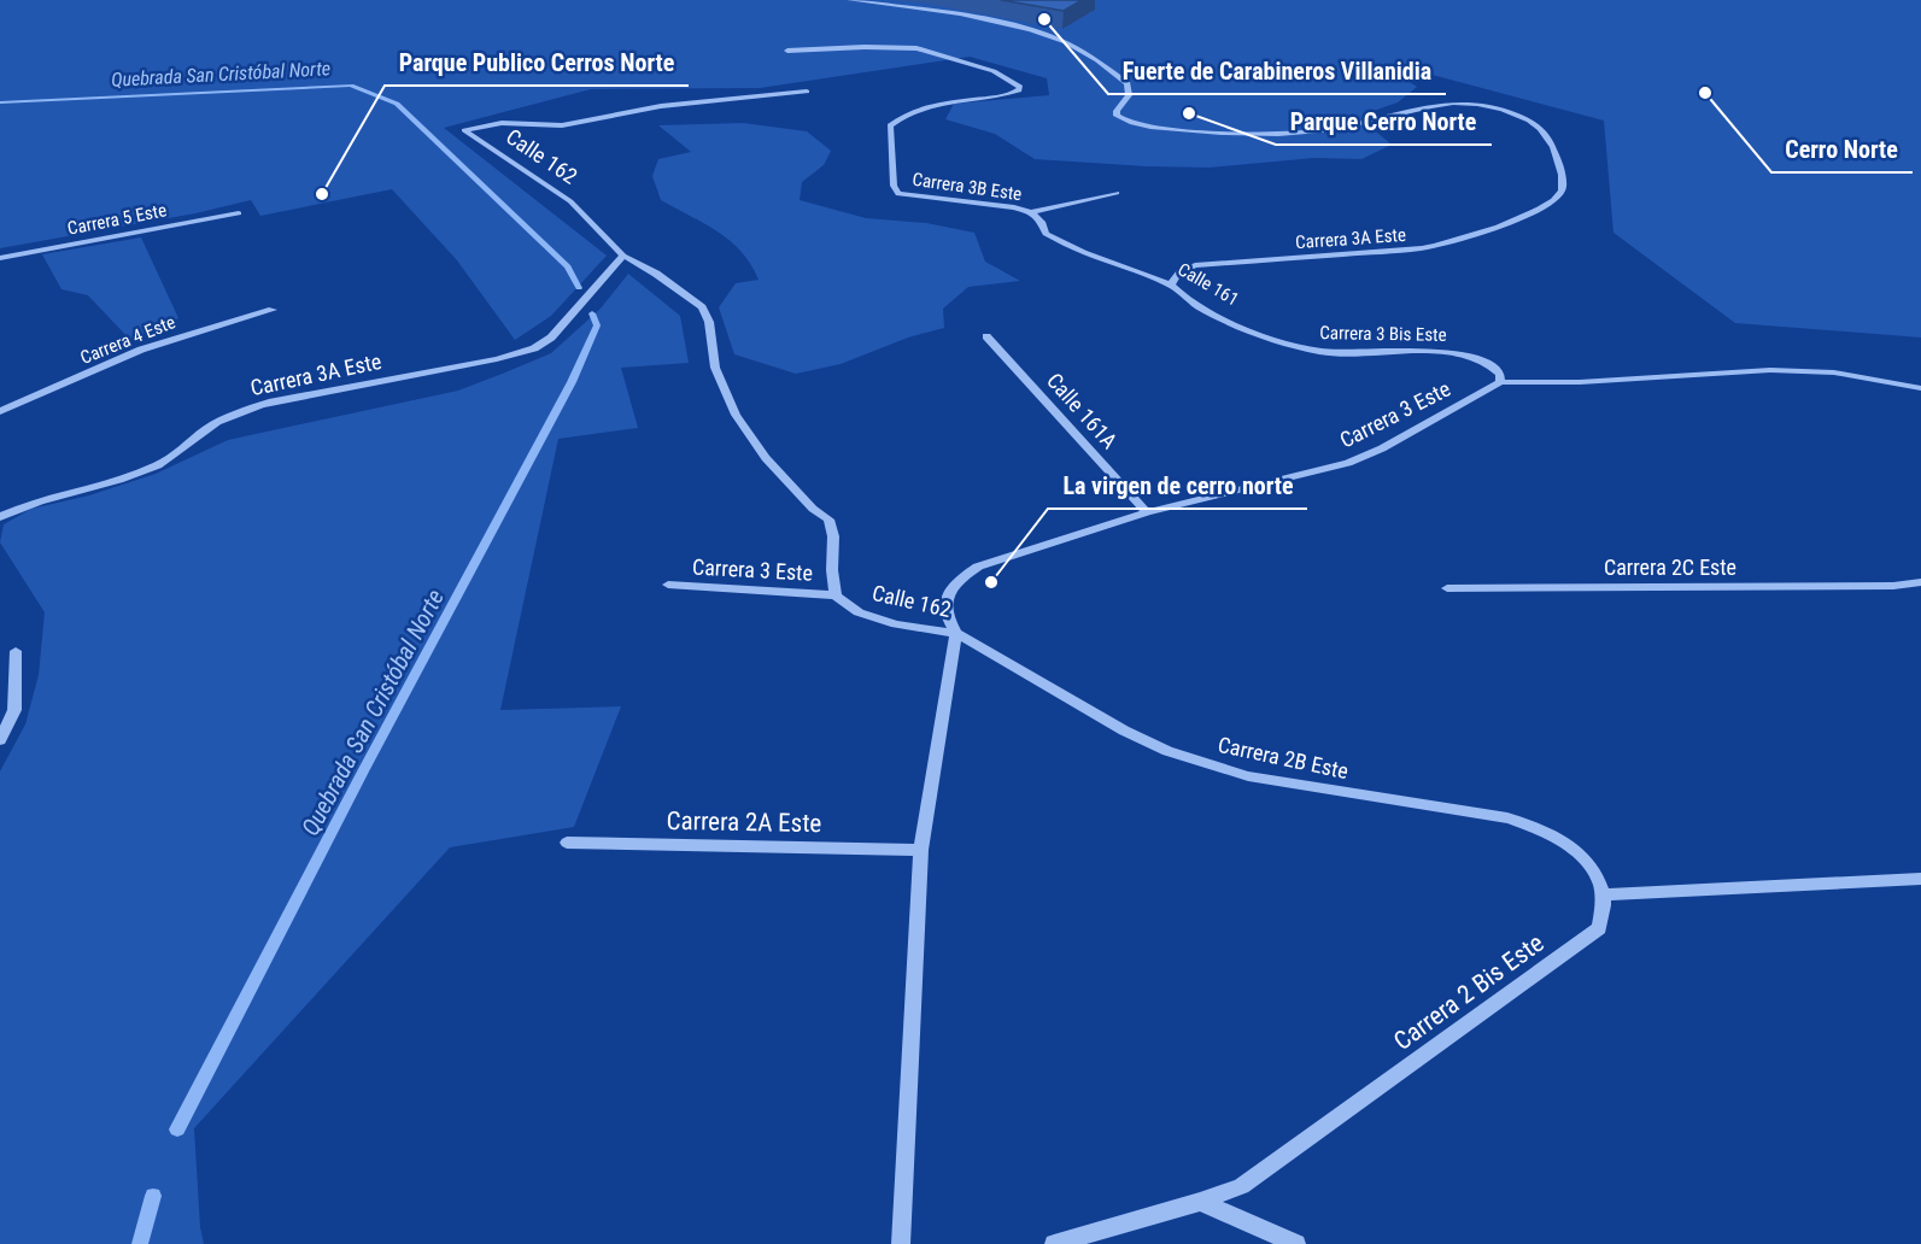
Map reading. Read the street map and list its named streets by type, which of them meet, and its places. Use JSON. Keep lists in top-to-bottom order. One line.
{"streets":{"street":["Calle 162","Carrera 3B Este","Carrera 5 Este","Carrera 3A Este","Calle 161","Carrera 3 Bis Este","Carrera 4 Este","Calle 161A","Carrera 3 Este","Carrera 2C Este","Carrera 2B Este","Carrera 2A Este","Carrera 2 Bis Este"]},"crossings":[["Calle 162","Carrera 3A Este"],["Calle 162","Carrera 3 Este"],["Calle 162","Carrera 2B Este"],["Calle 162","Carrera 2A Este"],["Carrera 3B Este","Calle 161"],["Carrera 3A Este","Calle 161"],["Calle 161","Carrera 3 Bis Este"],["Carrera 3 Bis Este","Carrera 3 Este"],["Calle 161A","Carrera 3 Este"],["Carrera 3 Este","Carrera 2B Este"],["Carrera 2B Este","Carrera 2 Bis Este"]],"water":["Quebrada San Cristóbal Norte"],"places":["Fuerte de Carabineros Villanidia","Cerro Norte","Parque Cerro Norte","Parque Publico Cerros Norte","La virgen de cerro norte"]}
